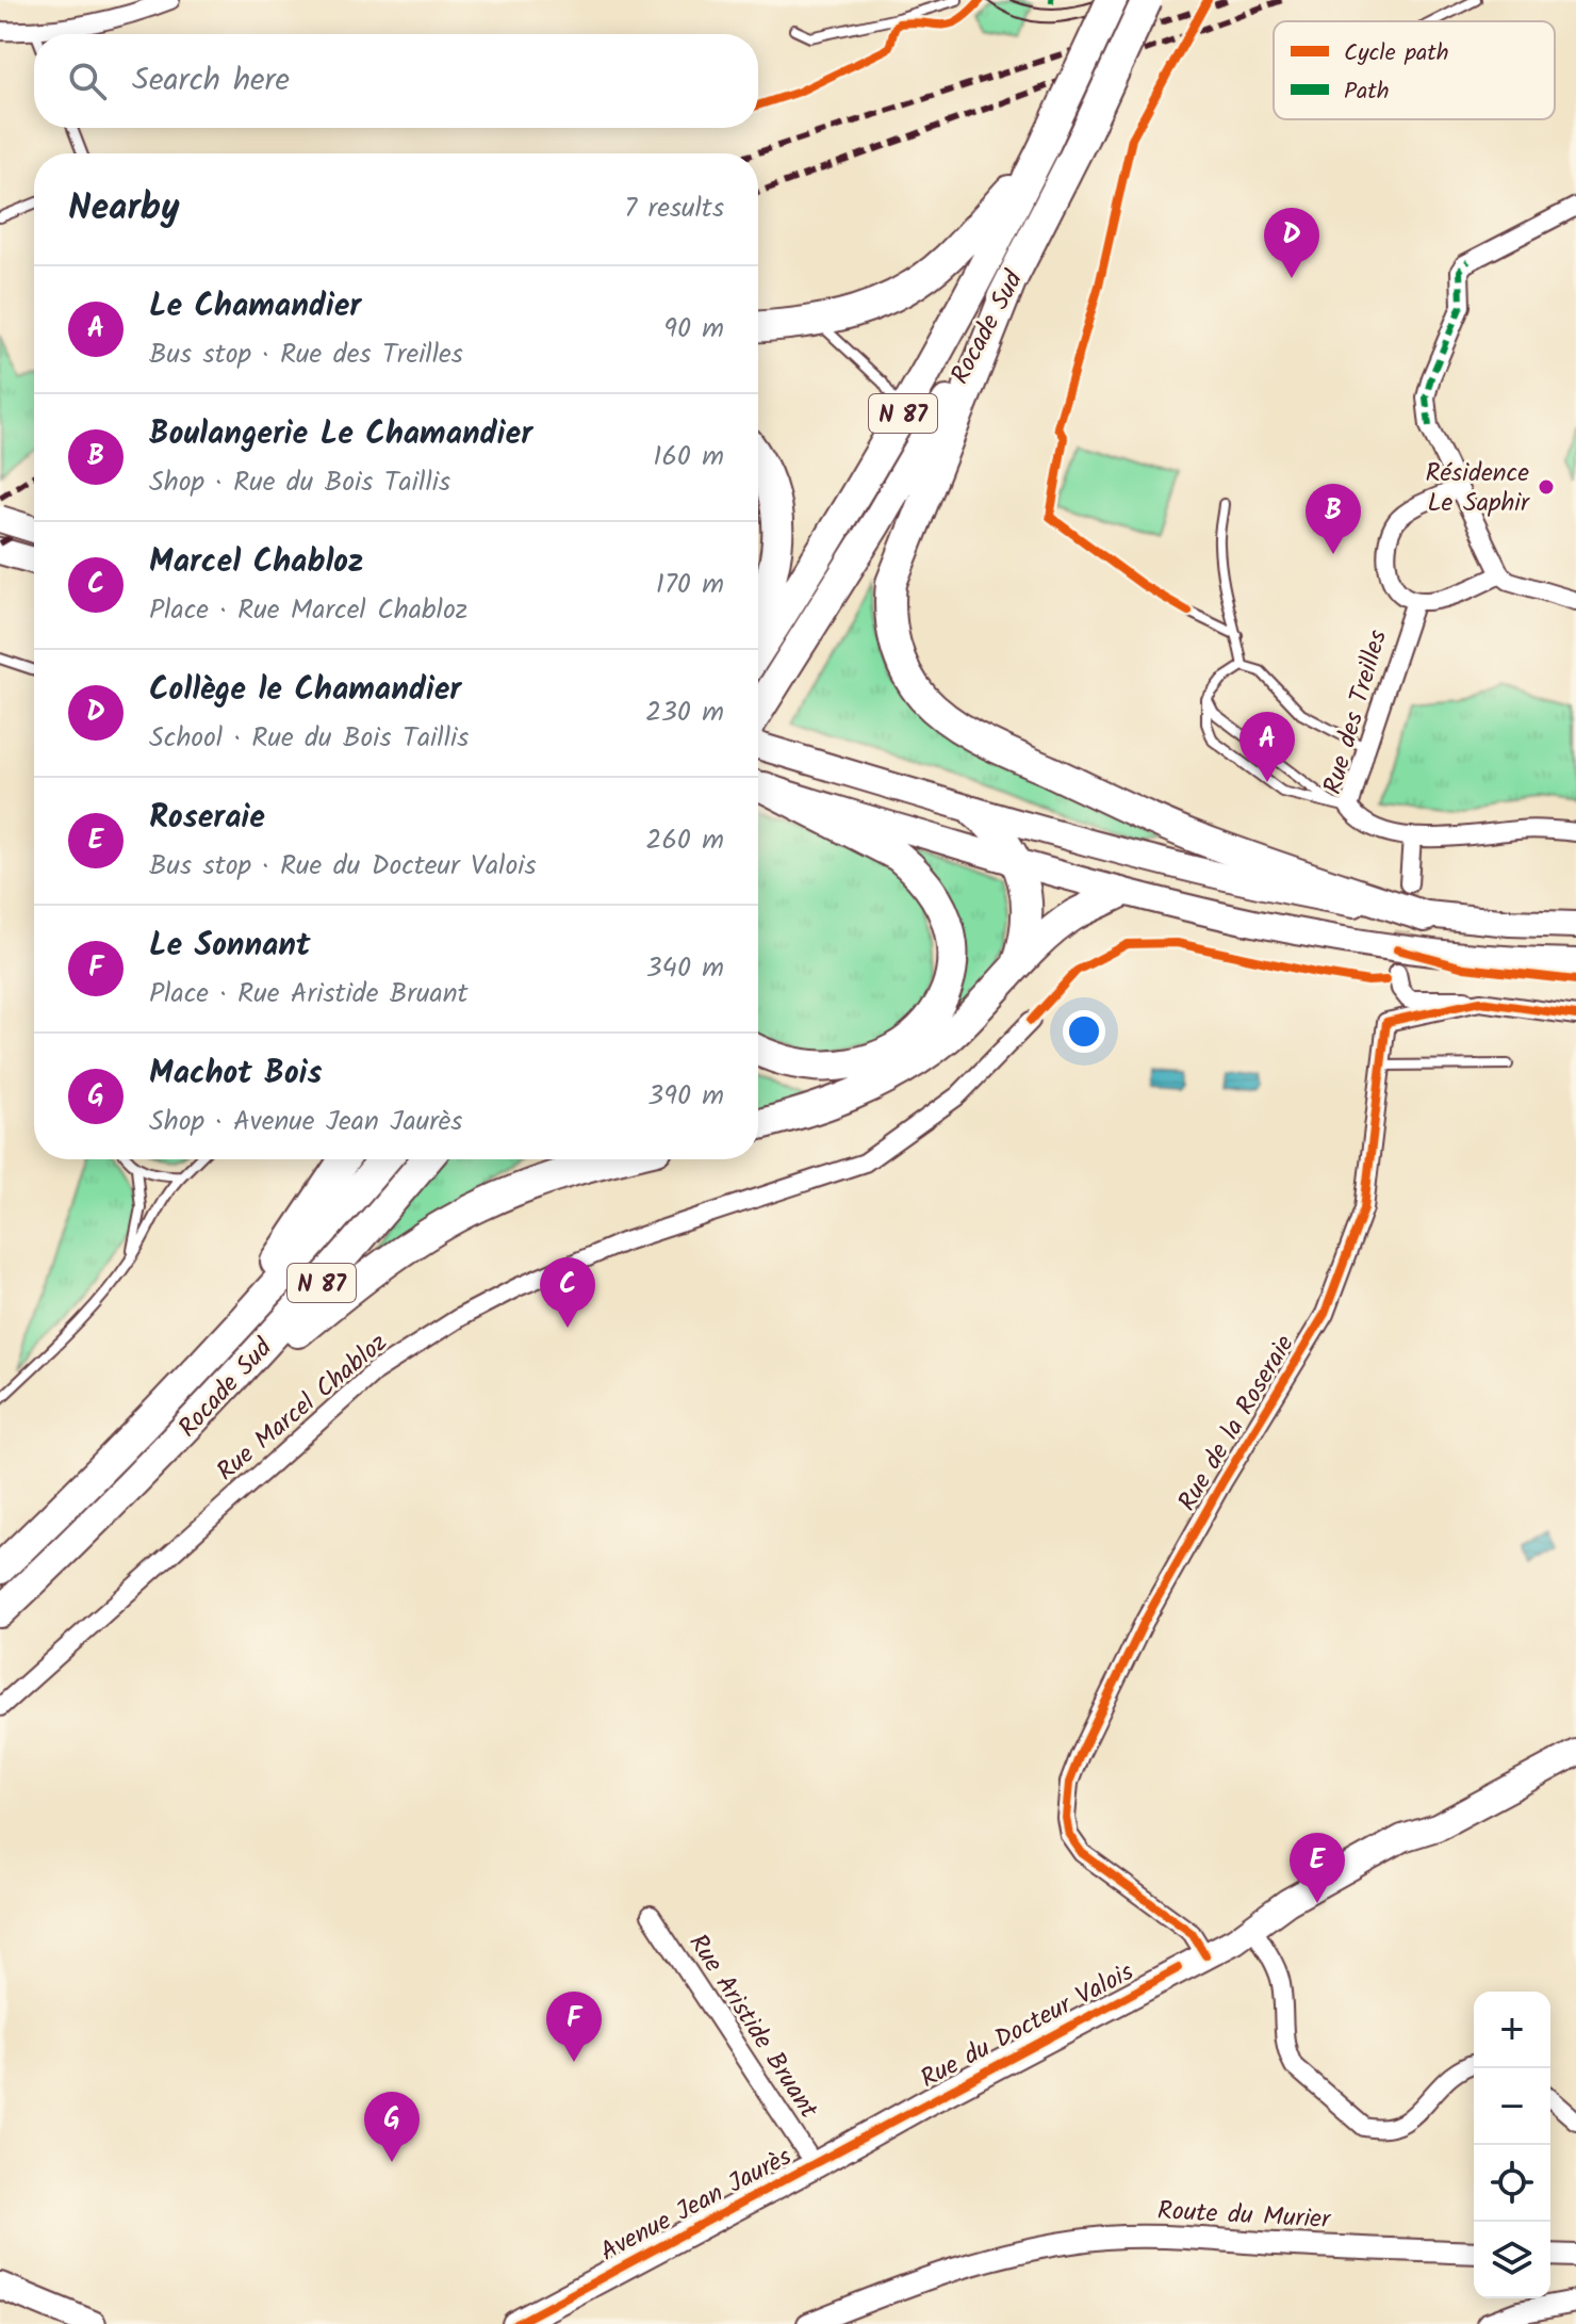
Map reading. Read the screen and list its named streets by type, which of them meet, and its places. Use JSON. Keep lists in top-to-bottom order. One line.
{"streets":{"highway":["Rocade Sud","N 87"],"main road":["Rue du Docteur Valois","Avenue Jean Jaurès"],"street":["Rue des Treilles","Rue Marcel Chabloz","Rue de la Roseraie","Rue Aristide Bruant","Route du Murier"]},"crossings":[["Rue de la Roseraie","Rue du Docteur Valois"],["Rue du Docteur Valois","Avenue Jean Jaurès"],["Rue Aristide Bruant","Avenue Jean Jaurès"]],"places":["Résidence Le Saphir"],"legend":["Cycle path","Path"],"page":{"search":"Search here","heading":["Nearby","7 results"],"pins":["D","B","A","C","E","F","G"],"list":[{"mark":"A","name":"Le Chamandier","note":"Bus stop · Rue des Treilles","value":"90 m"},{"mark":"B","name":"Boulangerie Le Chamandier","note":"Shop · Rue du Bois Taillis","value":"160 m"},{"mark":"C","name":"Marcel Chabloz","note":"Place · Rue Marcel Chabloz","value":"170 m"},{"mark":"D","name":"Collège le Chamandier","note":"School · Rue du Bois Taillis","value":"230 m"},{"mark":"E","name":"Roseraie","note":"Bus stop · Rue du Docteur Valois","value":"260 m"},{"mark":"F","name":"Le Sonnant","note":"Place · Rue Aristide Bruant","value":"340 m"},{"mark":"G","name":"Machot Bois","note":"Shop · Avenue Jean Jaurès","value":"390 m"}],"map_buttons":["+","−"]}}
